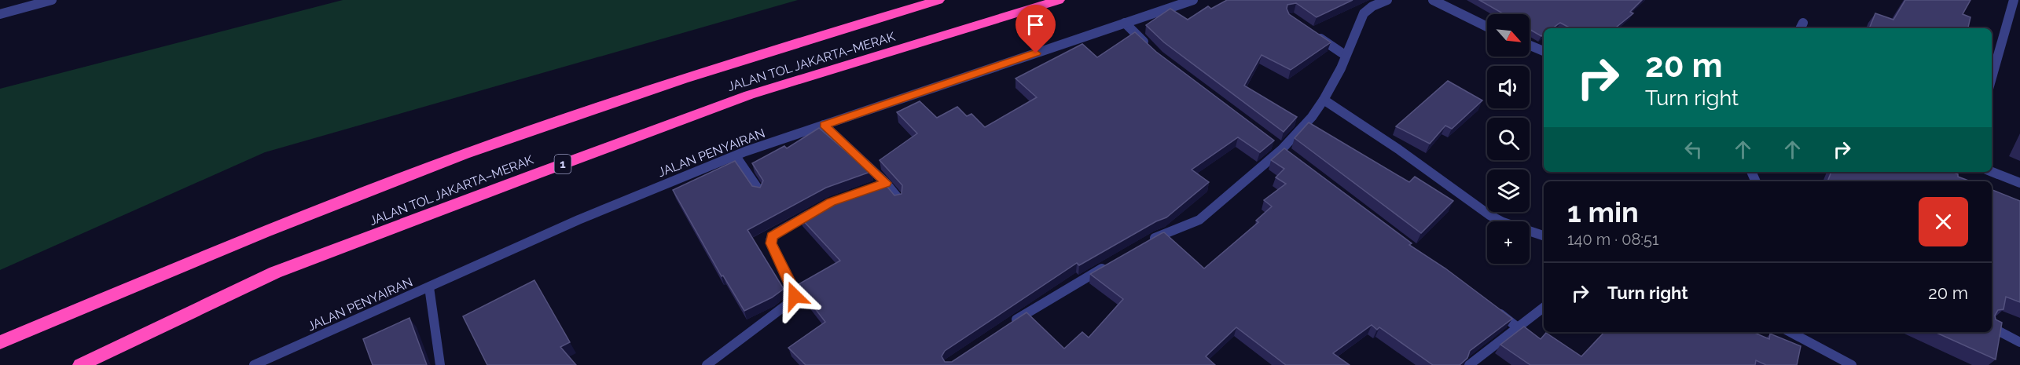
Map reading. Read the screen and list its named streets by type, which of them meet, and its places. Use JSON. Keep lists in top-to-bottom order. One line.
{"streets":{"highway":["JALAN TOL JAKARTA–MERAK","1"],"street":["JALAN PENYAIRAN"]},"north":"bottom right","page":{"map_buttons":"+","turn":["20 m","Turn right"],"heading":["1 min","140 m · 08:51"],"list":[{"name":"Turn right","value":"20 m"}]}}
